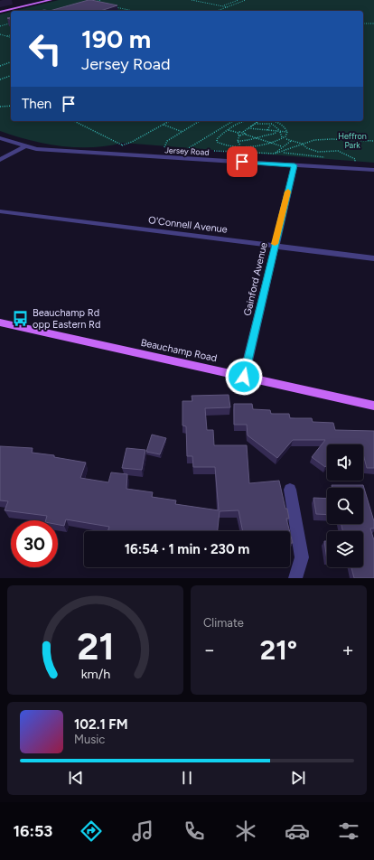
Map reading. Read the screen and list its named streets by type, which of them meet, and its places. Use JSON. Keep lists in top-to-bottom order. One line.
{"streets":{"main road":["Beauchamp Road"],"street":["Jersey Road","O'Connell Avenue","Gainford Avenue"]},"crossings":[["Jersey Road","Gainford Avenue"],["O'Connell Avenue","Gainford Avenue"],["Gainford Avenue","Beauchamp Road"]],"parks":["Heffron Park"],"places":{"bus stop":["Beauchamp Rd opp Eastern Rd"]},"page":{"turn":["190 m","Jersey Road"],"then":"Then","limit":"30","trip":"16:54 · 1 min · 230 m","tile":"Climate","heat":["−","21°","+"],"song":["102.1 FM","Music"],"tabs":"16:53","gauge":["21","km/h"]}}
